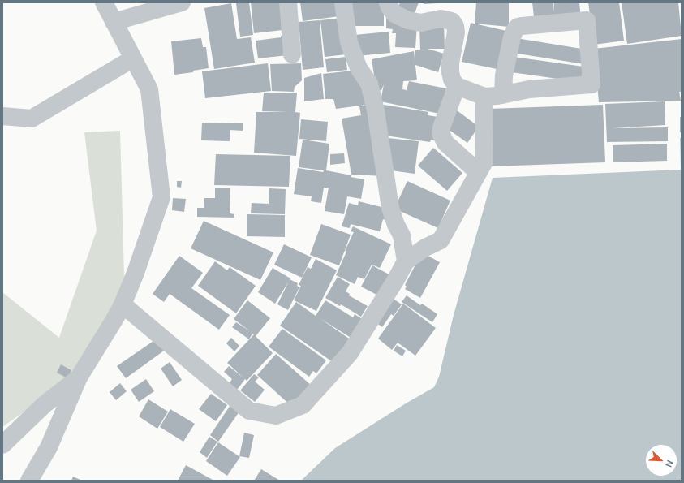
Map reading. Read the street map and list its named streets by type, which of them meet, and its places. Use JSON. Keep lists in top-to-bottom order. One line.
{"north":"bottom right"}
